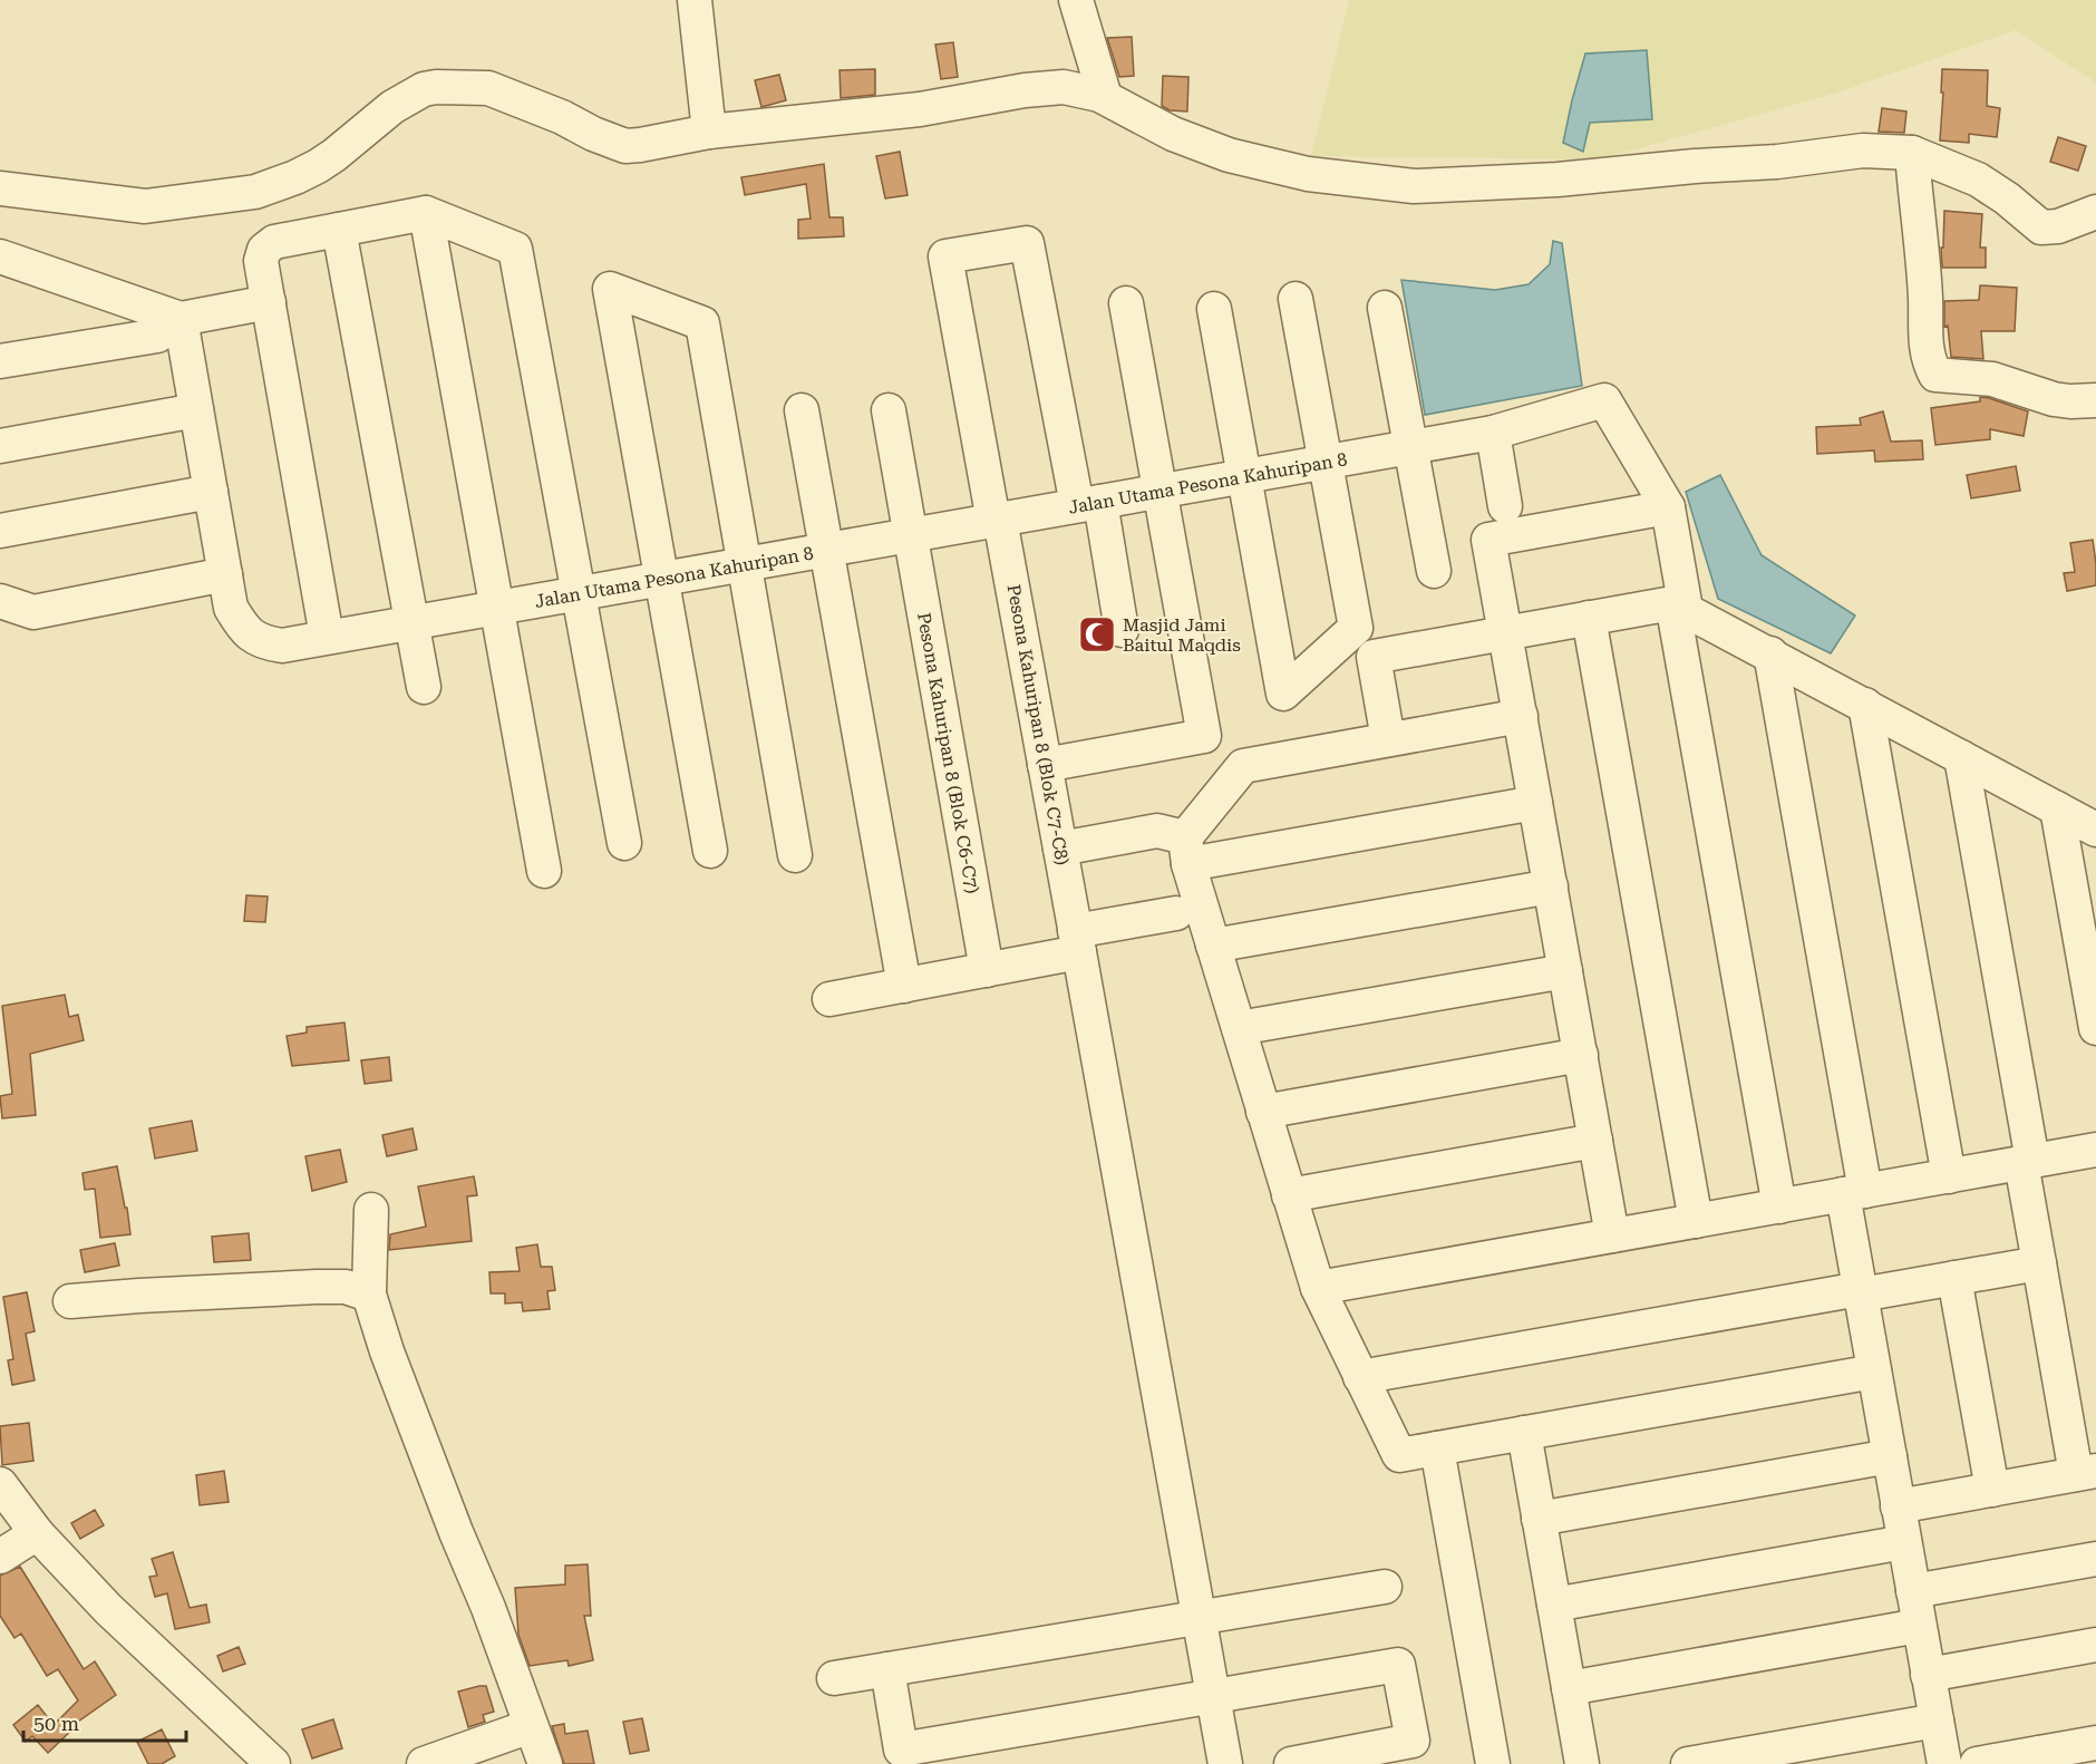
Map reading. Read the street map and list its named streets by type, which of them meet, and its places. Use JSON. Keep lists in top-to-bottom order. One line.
{"streets":{"street":["Jalan Utama Pesona Kahuripan 8","Pesona Kahuripan 8 (Blok C7-C8)","Pesona Kahuripan 8 (Blok C6-C7)"]},"crossings":[["Jalan Utama Pesona Kahuripan 8","Pesona Kahuripan 8 (Blok C7-C8)"],["Jalan Utama Pesona Kahuripan 8","Pesona Kahuripan 8 (Blok C6-C7)"]],"places":{"mosque":["Masjid Jami Baitul Maqdis"]},"scale_bar":"50 m"}
